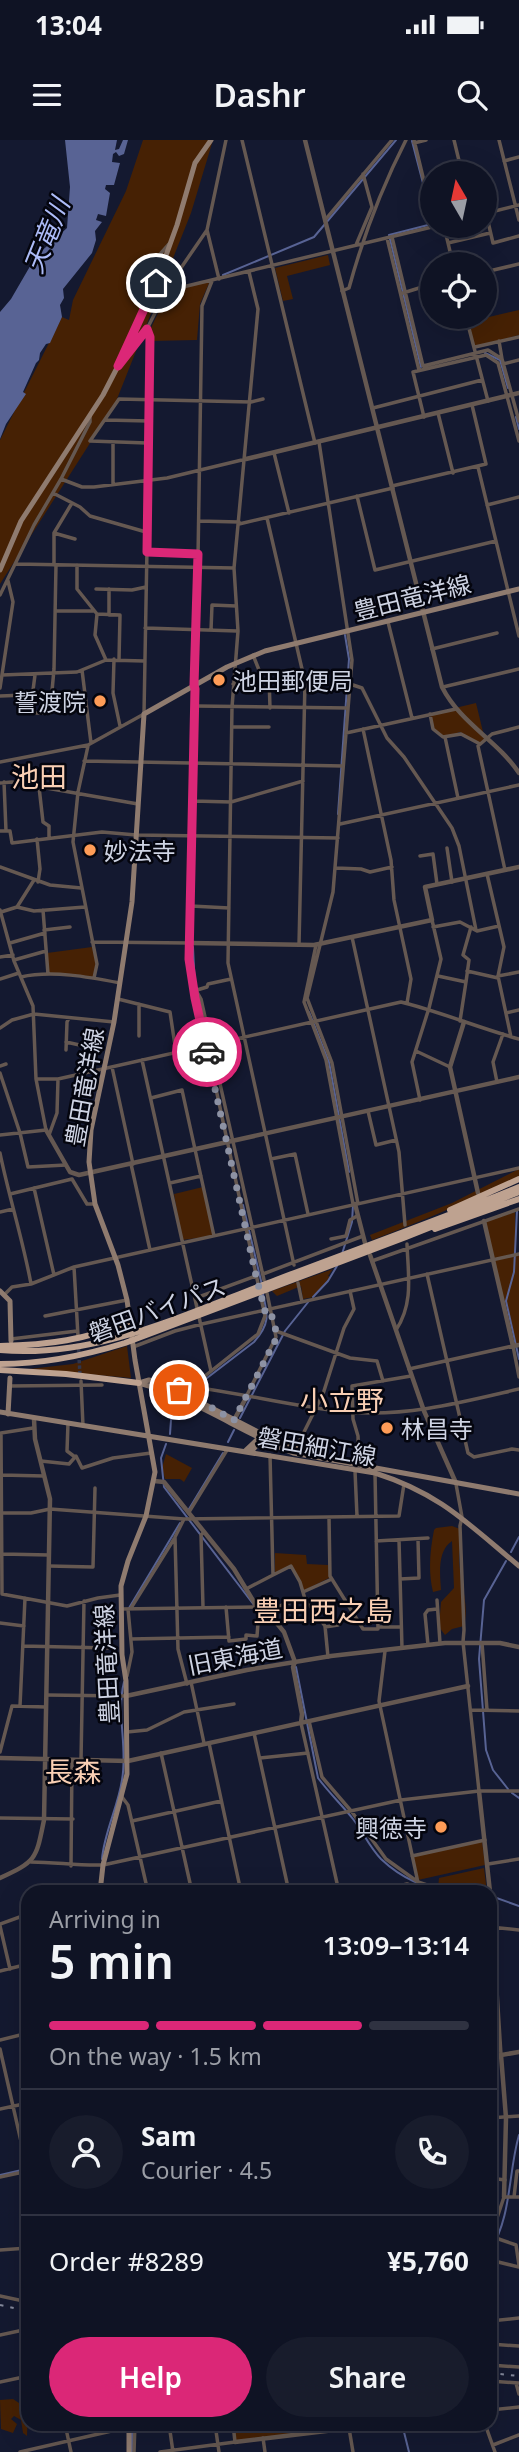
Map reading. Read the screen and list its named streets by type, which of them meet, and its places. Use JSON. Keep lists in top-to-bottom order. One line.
{"streets":{"highway":["磐田バイパス"],"main road":["豊田竜洋線","磐田細江線"],"street":["旧東海道"]},"crossings":[["豊田竜洋線","磐田細江線"],["豊田竜洋線","旧東海道"]],"districts":["池田","小立野","豊田西之島","長森"],"water":["天竜川"],"places":["池田郵便局","誓渡院","妙法寺","林昌寺","興徳寺"],"north":"top","page":{"status":"13:04","header":"Dashr","heading":["5 min","Arriving in","13:09–13:14"],"panel":["Sam","Courier · 4.5","Order #8289","¥5,760"],"bar":"On the way · 1.5 km","buttons":["Help","Share"]}}
